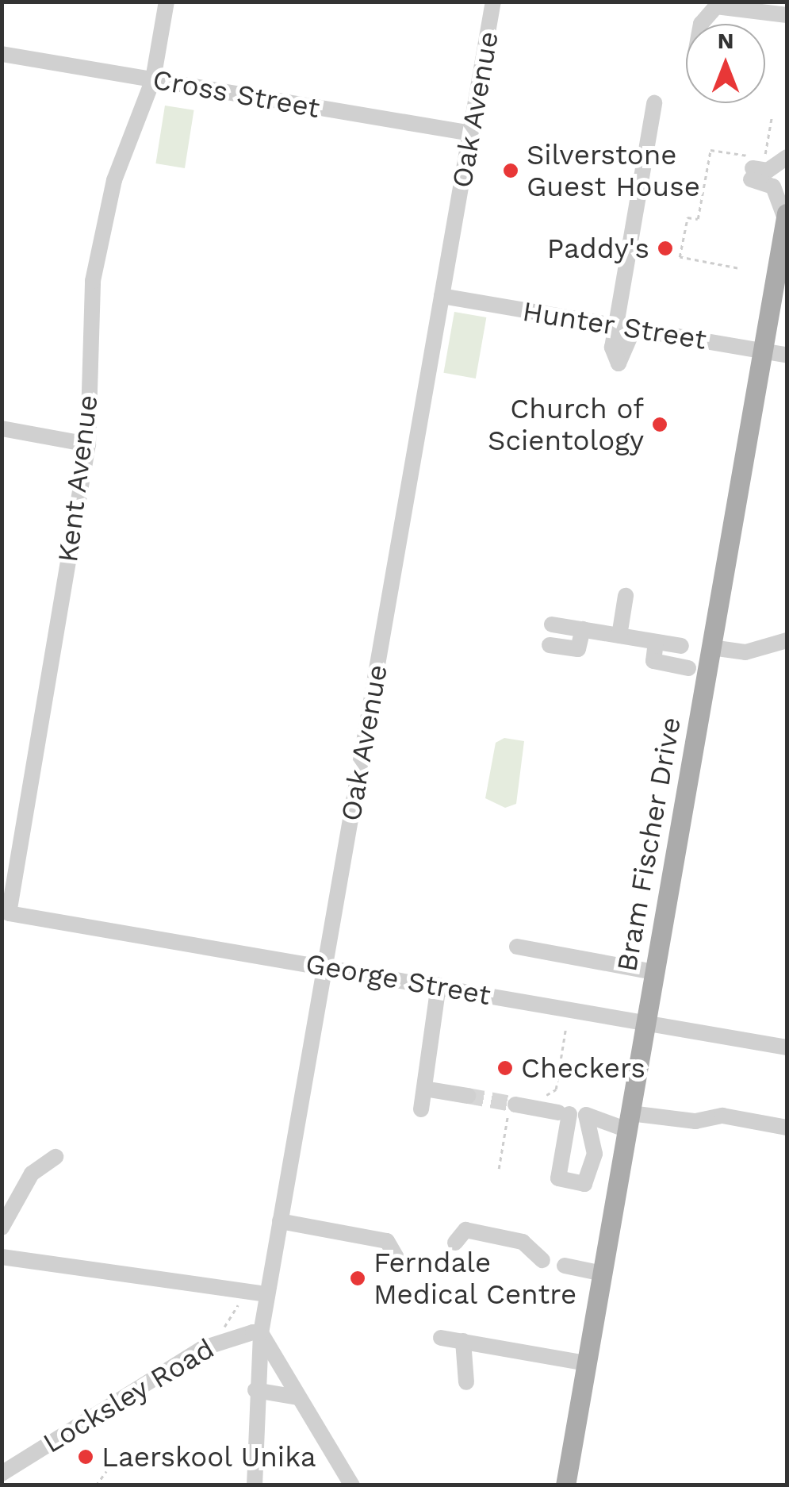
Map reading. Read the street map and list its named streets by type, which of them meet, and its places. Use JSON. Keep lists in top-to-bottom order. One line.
{"streets":{"main road":["Bram Fischer Drive"],"street":["Cross Street","Oak Avenue","Hunter Street","Kent Avenue","George Street","Locksley Road"]},"crossings":[["Cross Street","Oak Avenue"],["Cross Street","Kent Avenue"],["Oak Avenue","Hunter Street"],["Oak Avenue","George Street"],["Oak Avenue","Locksley Road"],["Hunter Street","Bram Fischer Drive"],["Kent Avenue","George Street"],["Bram Fischer Drive","George Street"]],"places":["Silverstone Guest House","Paddy's","Church of Scientology","Checkers","Ferndale Medical Centre","Laerskool Unika"],"north":"top"}
